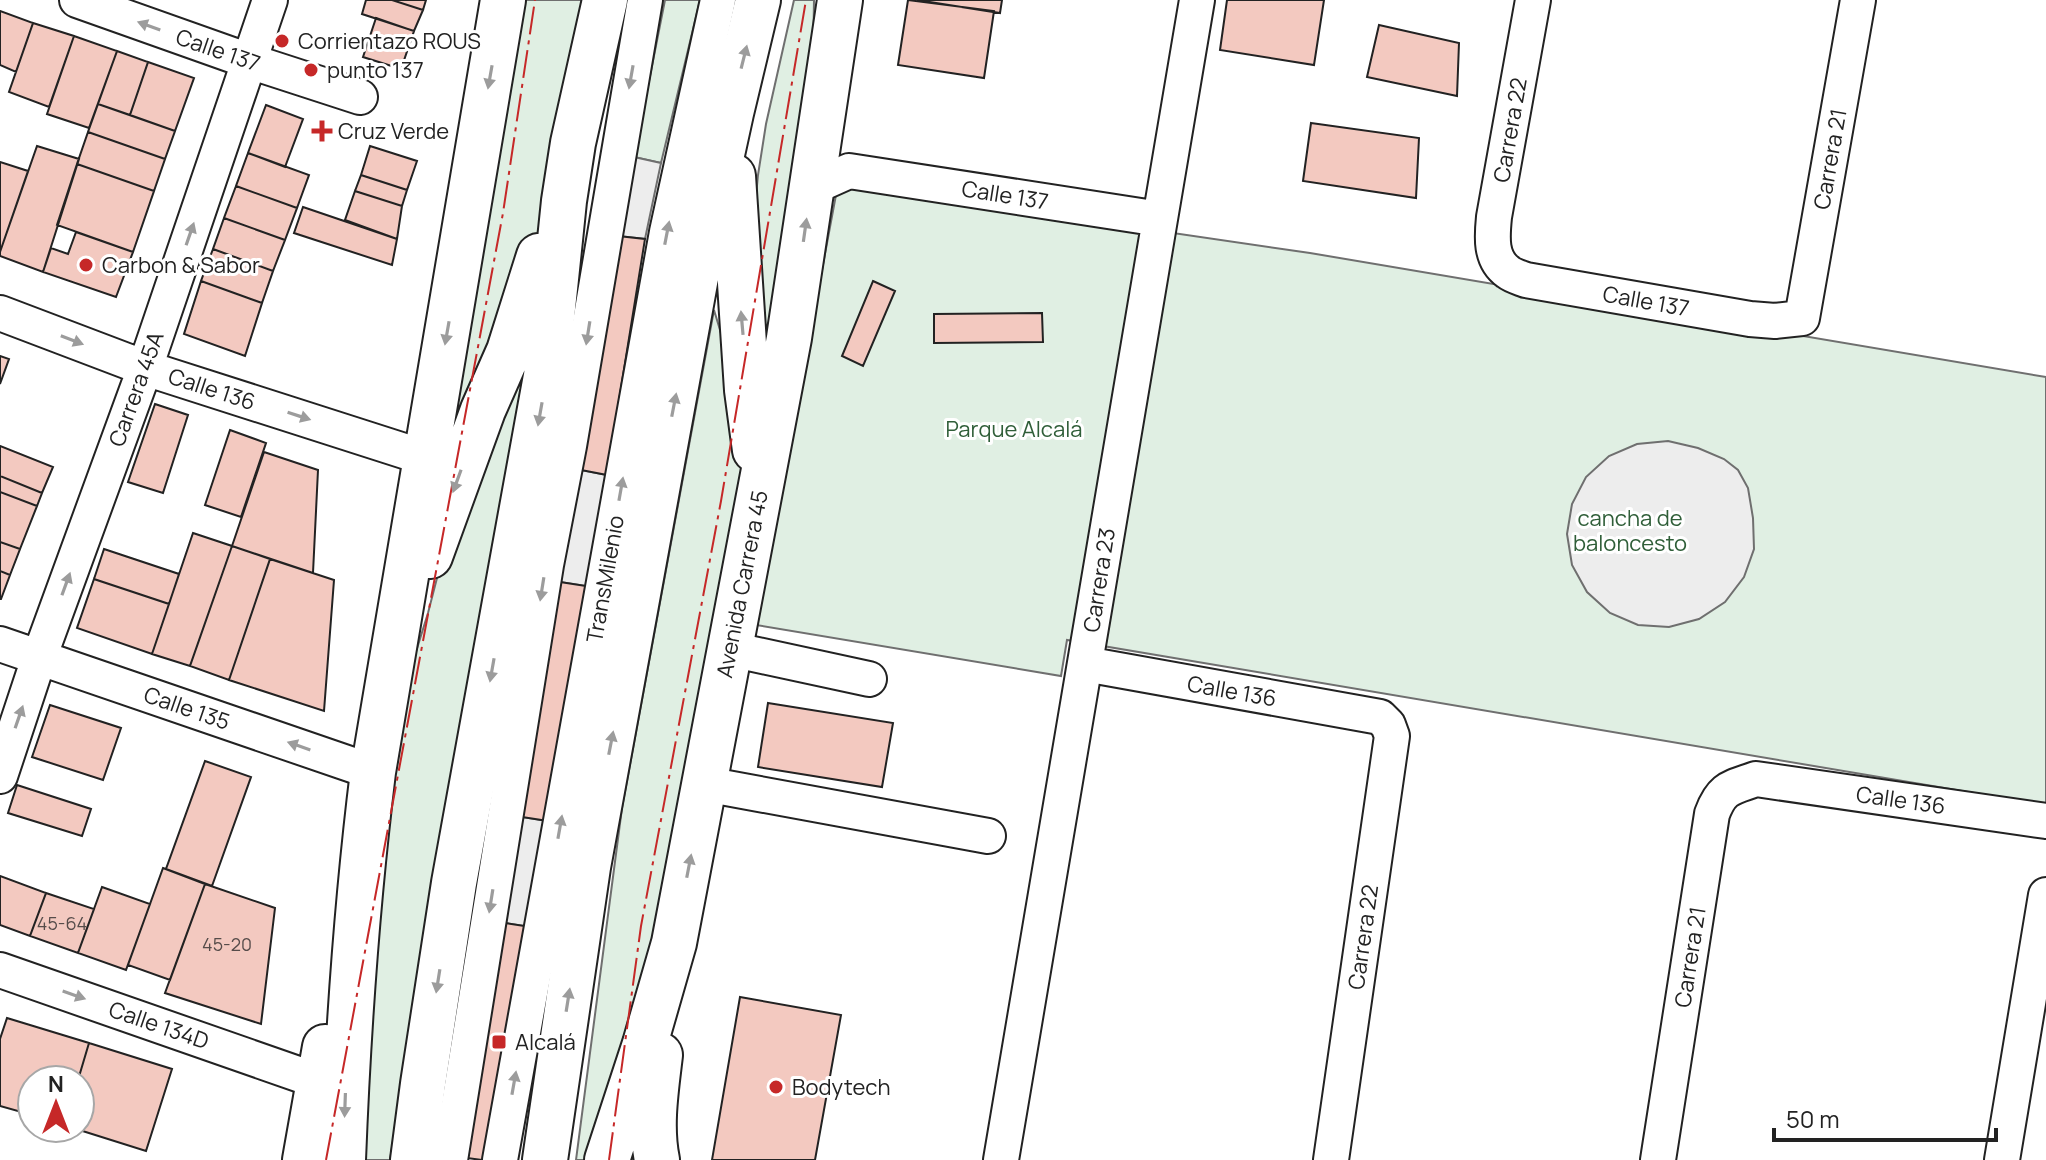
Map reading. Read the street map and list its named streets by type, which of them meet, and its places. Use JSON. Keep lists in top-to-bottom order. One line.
{"streets":{"highway":["Avenida Carrera 45"],"street":["Calle 137","Carrera 22","Carrera 21","Carrera 45A","Calle 136","TransMilenio","Carrera 23","Calle 135","Calle 134D"]},"crossings":[["Calle 137","Carrera 22"],["Calle 137","Carrera 21"],["Calle 137","Carrera 45A"],["Calle 137","Carrera 23"],["Calle 137","Avenida Carrera 45"],["Carrera 22","Calle 136"],["Carrera 21","Calle 136"],["Carrera 45A","Calle 136"],["Carrera 45A","Calle 135"],["Calle 136","Carrera 23"]],"one_way":["Carrera 45A","Calle 136","Calle 135","Calle 134D"],"parks":["Parque Alcalá","cancha de baloncesto"],"places":{"other":["Corrientazo ROUS","punto 137","Carbon & Sabor","Bodytech"],"health":["Cruz Verde"],"transit":["Alcalá"]},"house_numbers":["45-64","45-20"],"scale_bar":"50 m","north":"top"}
